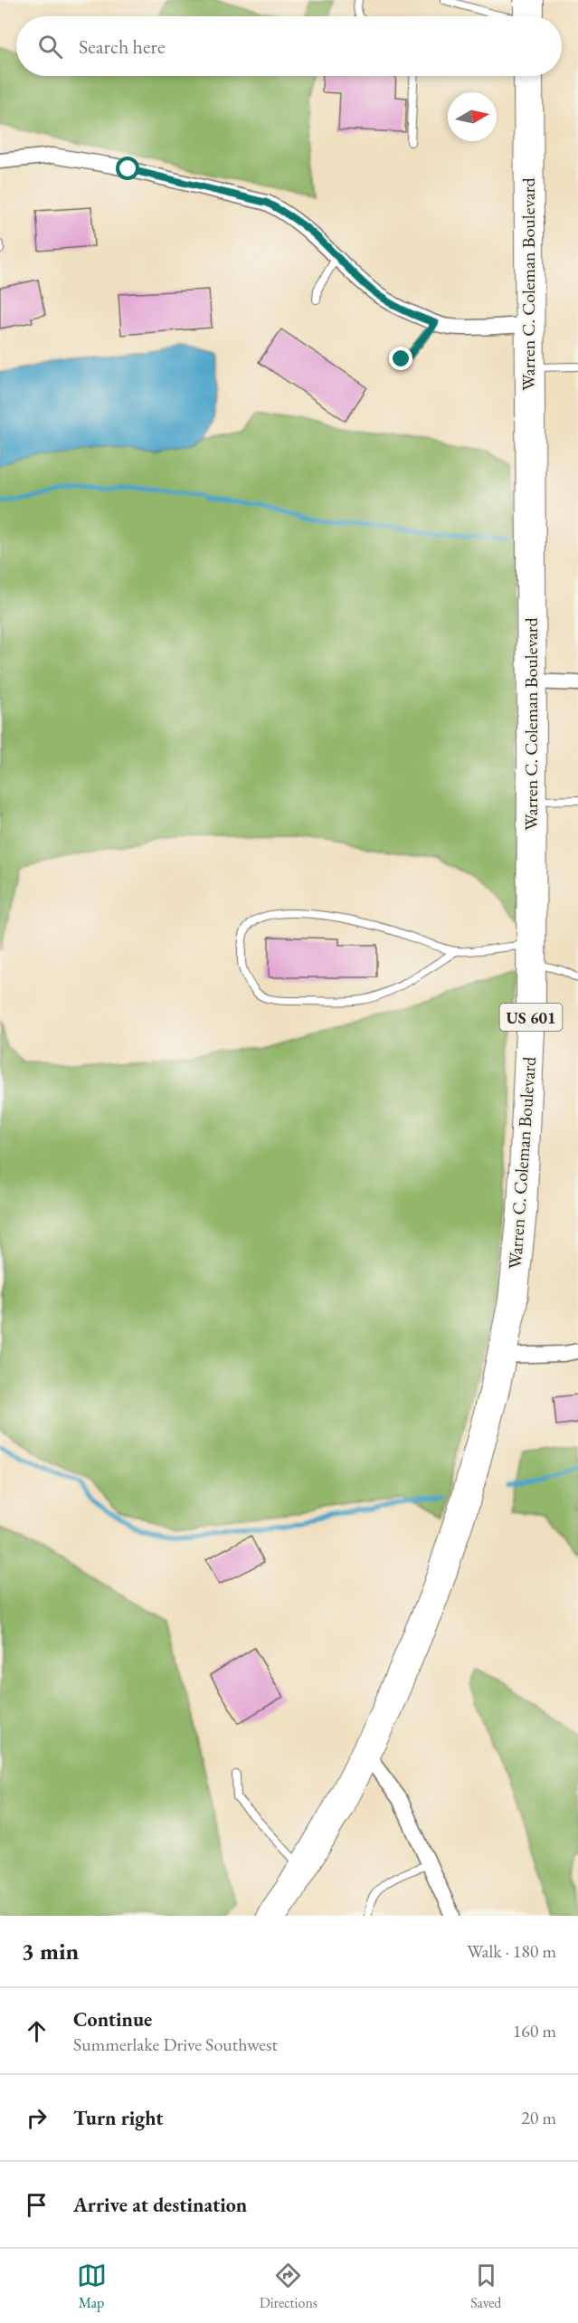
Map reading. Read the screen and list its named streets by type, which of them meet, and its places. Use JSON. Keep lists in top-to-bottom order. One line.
{"streets":{"highway":["Warren C. Coleman Boulevard","US 601"]},"north":"right","page":{"search":"Search here","heading":["3 min","Walk · 180 m"],"list":[["Continue","Summerlake Drive Southwest","160 m"],["Turn right","20 m"],"Arrive at destination"],"nav":["Map","Directions","Saved"]}}
